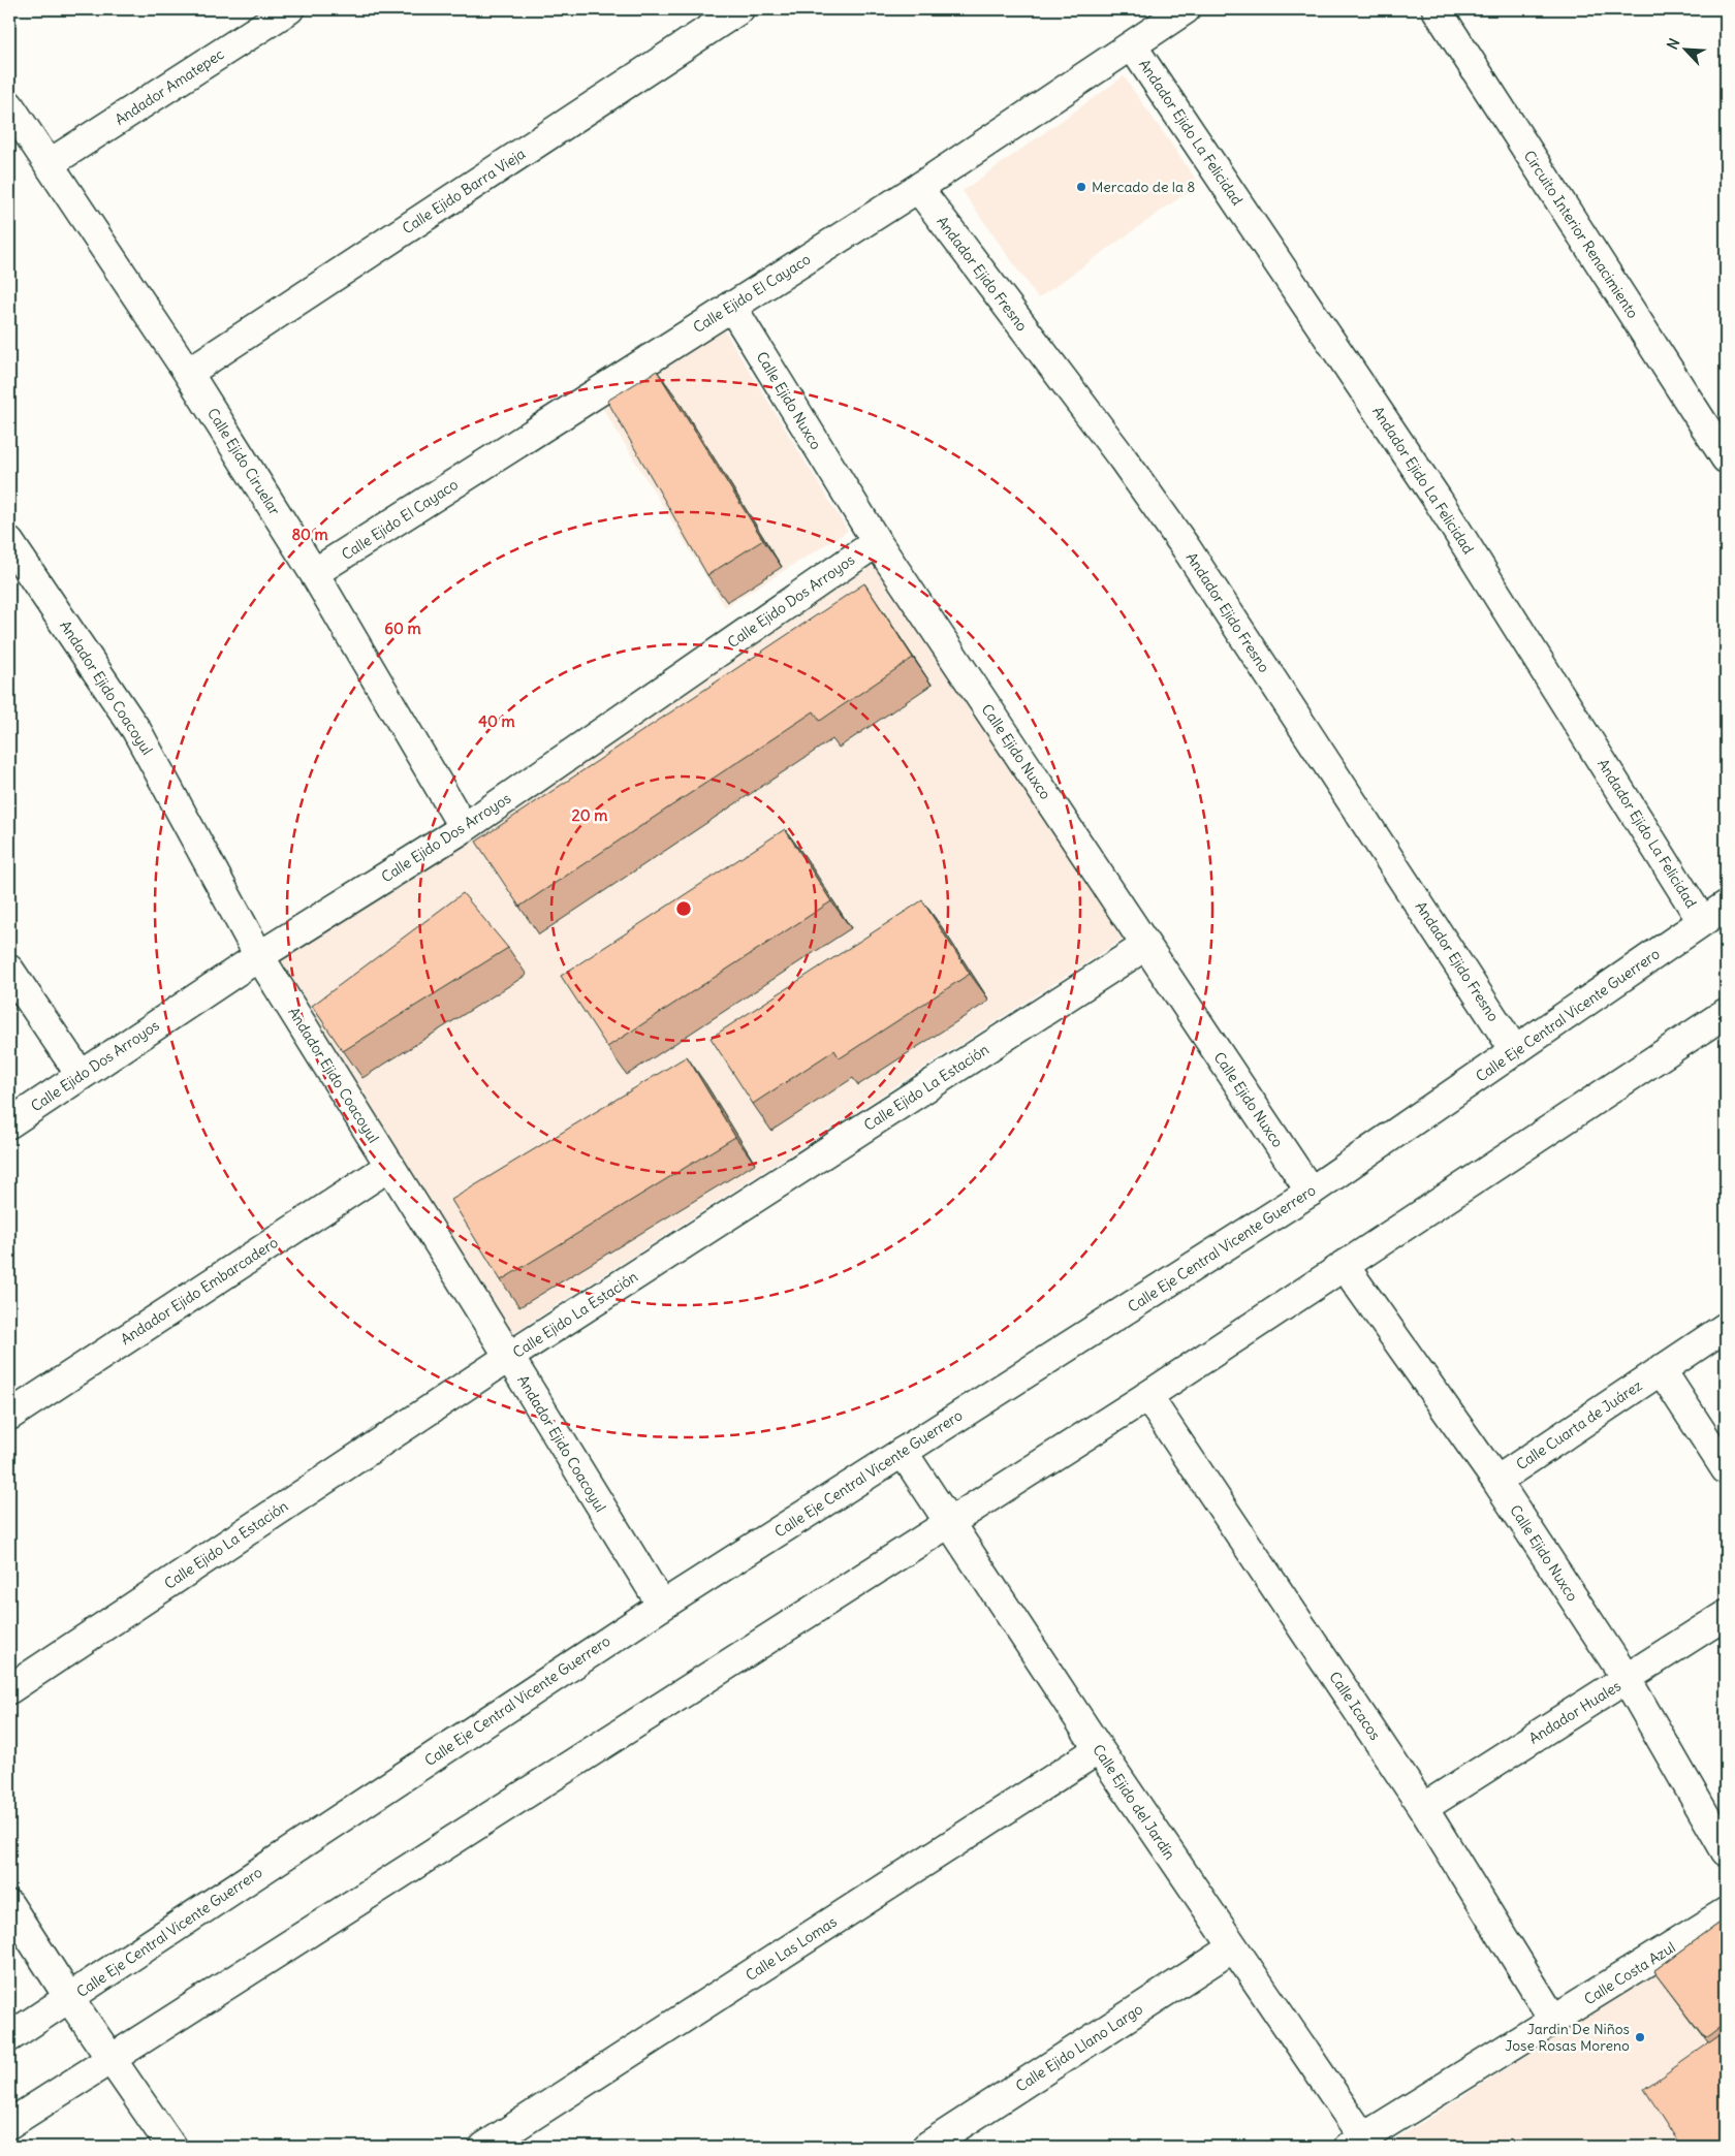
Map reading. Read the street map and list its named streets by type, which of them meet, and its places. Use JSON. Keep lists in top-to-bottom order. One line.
{"streets":{"street":["Andador Amatepec","Andador Ejido La Felicidad","Calle Ejido Barra Vieja","Circuito Interior Renacimiento","Andador Ejido Fresno","Calle Ejido El Cayaco","Calle Ejido Nuxco","Calle Ejido Ciruelar","Calle Ejido Dos Arroyos","Andador Ejido Coacoyul","Calle Eje Central Vicente Guerrero","Calle Ejido La Estación","Andador Ejido Embarcadero","Calle Cuarta de Juárez","Calle Icacos","Andador Huales","Calle Ejido del Jardín","Calle Las Lomas","Calle Costa Azul","Calle Ejido Llano Largo"]},"crossings":[["Andador Amatepec","Calle Ejido Ciruelar"],["Andador Ejido La Felicidad","Calle Ejido El Cayaco"],["Andador Ejido La Felicidad","Calle Eje Central Vicente Guerrero"],["Calle Ejido Barra Vieja","Calle Ejido Ciruelar"],["Andador Ejido Fresno","Calle Ejido El Cayaco"],["Andador Ejido Fresno","Calle Eje Central Vicente Guerrero"],["Calle Ejido El Cayaco","Calle Ejido Nuxco"],["Calle Ejido El Cayaco","Calle Ejido Ciruelar"],["Calle Ejido Nuxco","Calle Ejido Dos Arroyos"],["Calle Ejido Nuxco","Calle Eje Central Vicente Guerrero"],["Calle Ejido Nuxco","Calle Ejido La Estación"],["Calle Ejido Nuxco","Calle Cuarta de Juárez"],["Calle Ejido Nuxco","Andador Huales"],["Calle Ejido Ciruelar","Calle Ejido Dos Arroyos"],["Calle Ejido Dos Arroyos","Andador Ejido Coacoyul"],["Andador Ejido Coacoyul","Calle Eje Central Vicente Guerrero"],["Andador Ejido Coacoyul","Calle Ejido La Estación"],["Andador Ejido Coacoyul","Andador Ejido Embarcadero"],["Calle Eje Central Vicente Guerrero","Calle Ejido del Jardín"],["Calle Icacos","Andador Huales"],["Calle Icacos","Calle Costa Azul"],["Calle Ejido del Jardín","Calle Las Lomas"],["Calle Ejido del Jardín","Calle Costa Azul"],["Calle Ejido del Jardín","Calle Ejido Llano Largo"]],"places":["Mercado de la 8","Jardin De Niños Jose Rosas Moreno"],"north":"top left","rings":["80 m","60 m","40 m","20 m"]}
